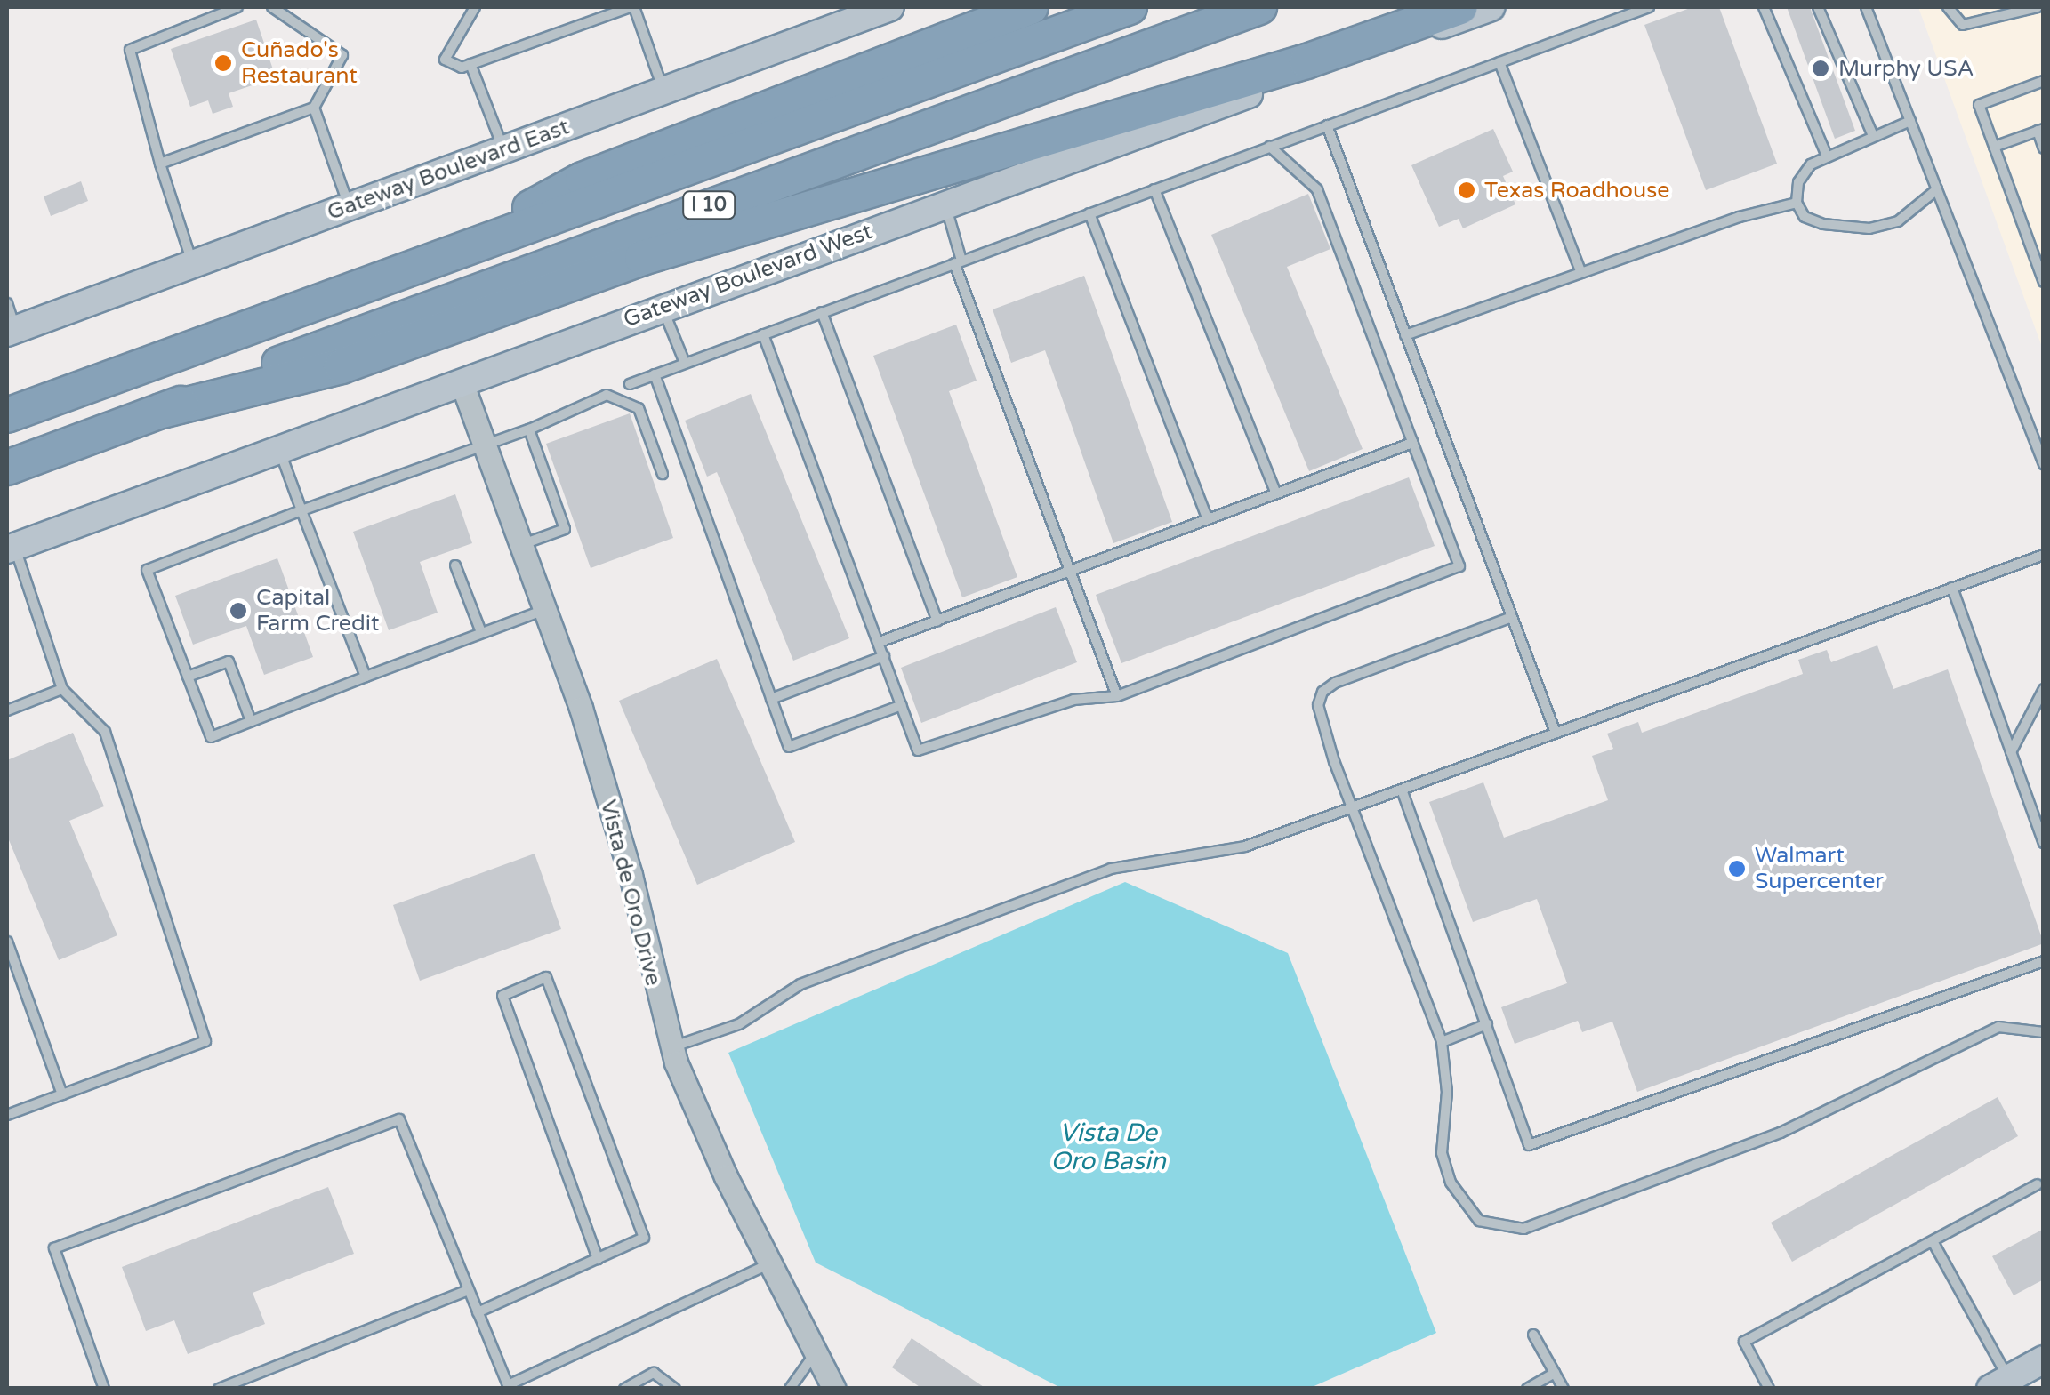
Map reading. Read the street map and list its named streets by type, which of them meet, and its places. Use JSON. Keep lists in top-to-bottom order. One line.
{"streets":{"highway":["I 10"],"main road":["Gateway Boulevard East","Gateway Boulevard West"],"street":["Vista de Oro Drive"]},"crossings":[["Gateway Boulevard West","Vista de Oro Drive"]],"water":["Vista De Oro Basin"],"places":["Cuñado's Restaurant","Murphy USA","Texas Roadhouse","Capital Farm Credit","Walmart Supercenter"]}
